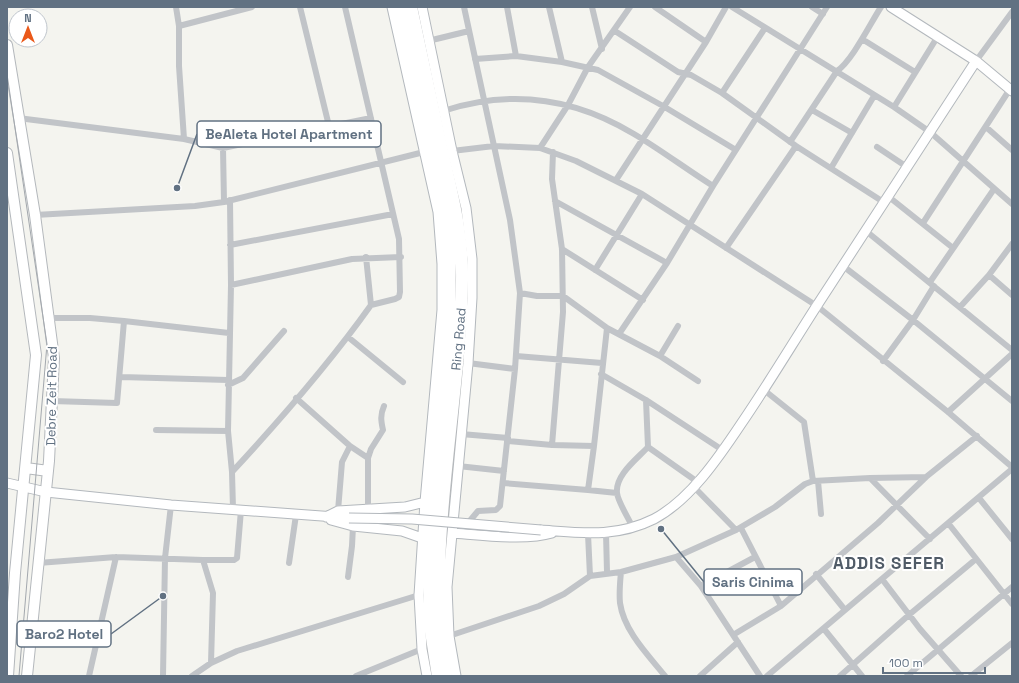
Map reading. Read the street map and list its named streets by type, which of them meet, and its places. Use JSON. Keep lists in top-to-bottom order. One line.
{"streets":{"highway":["Ring Road"],"main road":["Debre Zeit Road"]},"districts":["ADDIS SEFER"],"places":["BeAleta Hotel Apartment","Saris Cinima","Baro2 Hotel"],"scale_bar":"100 m","north":"top"}
